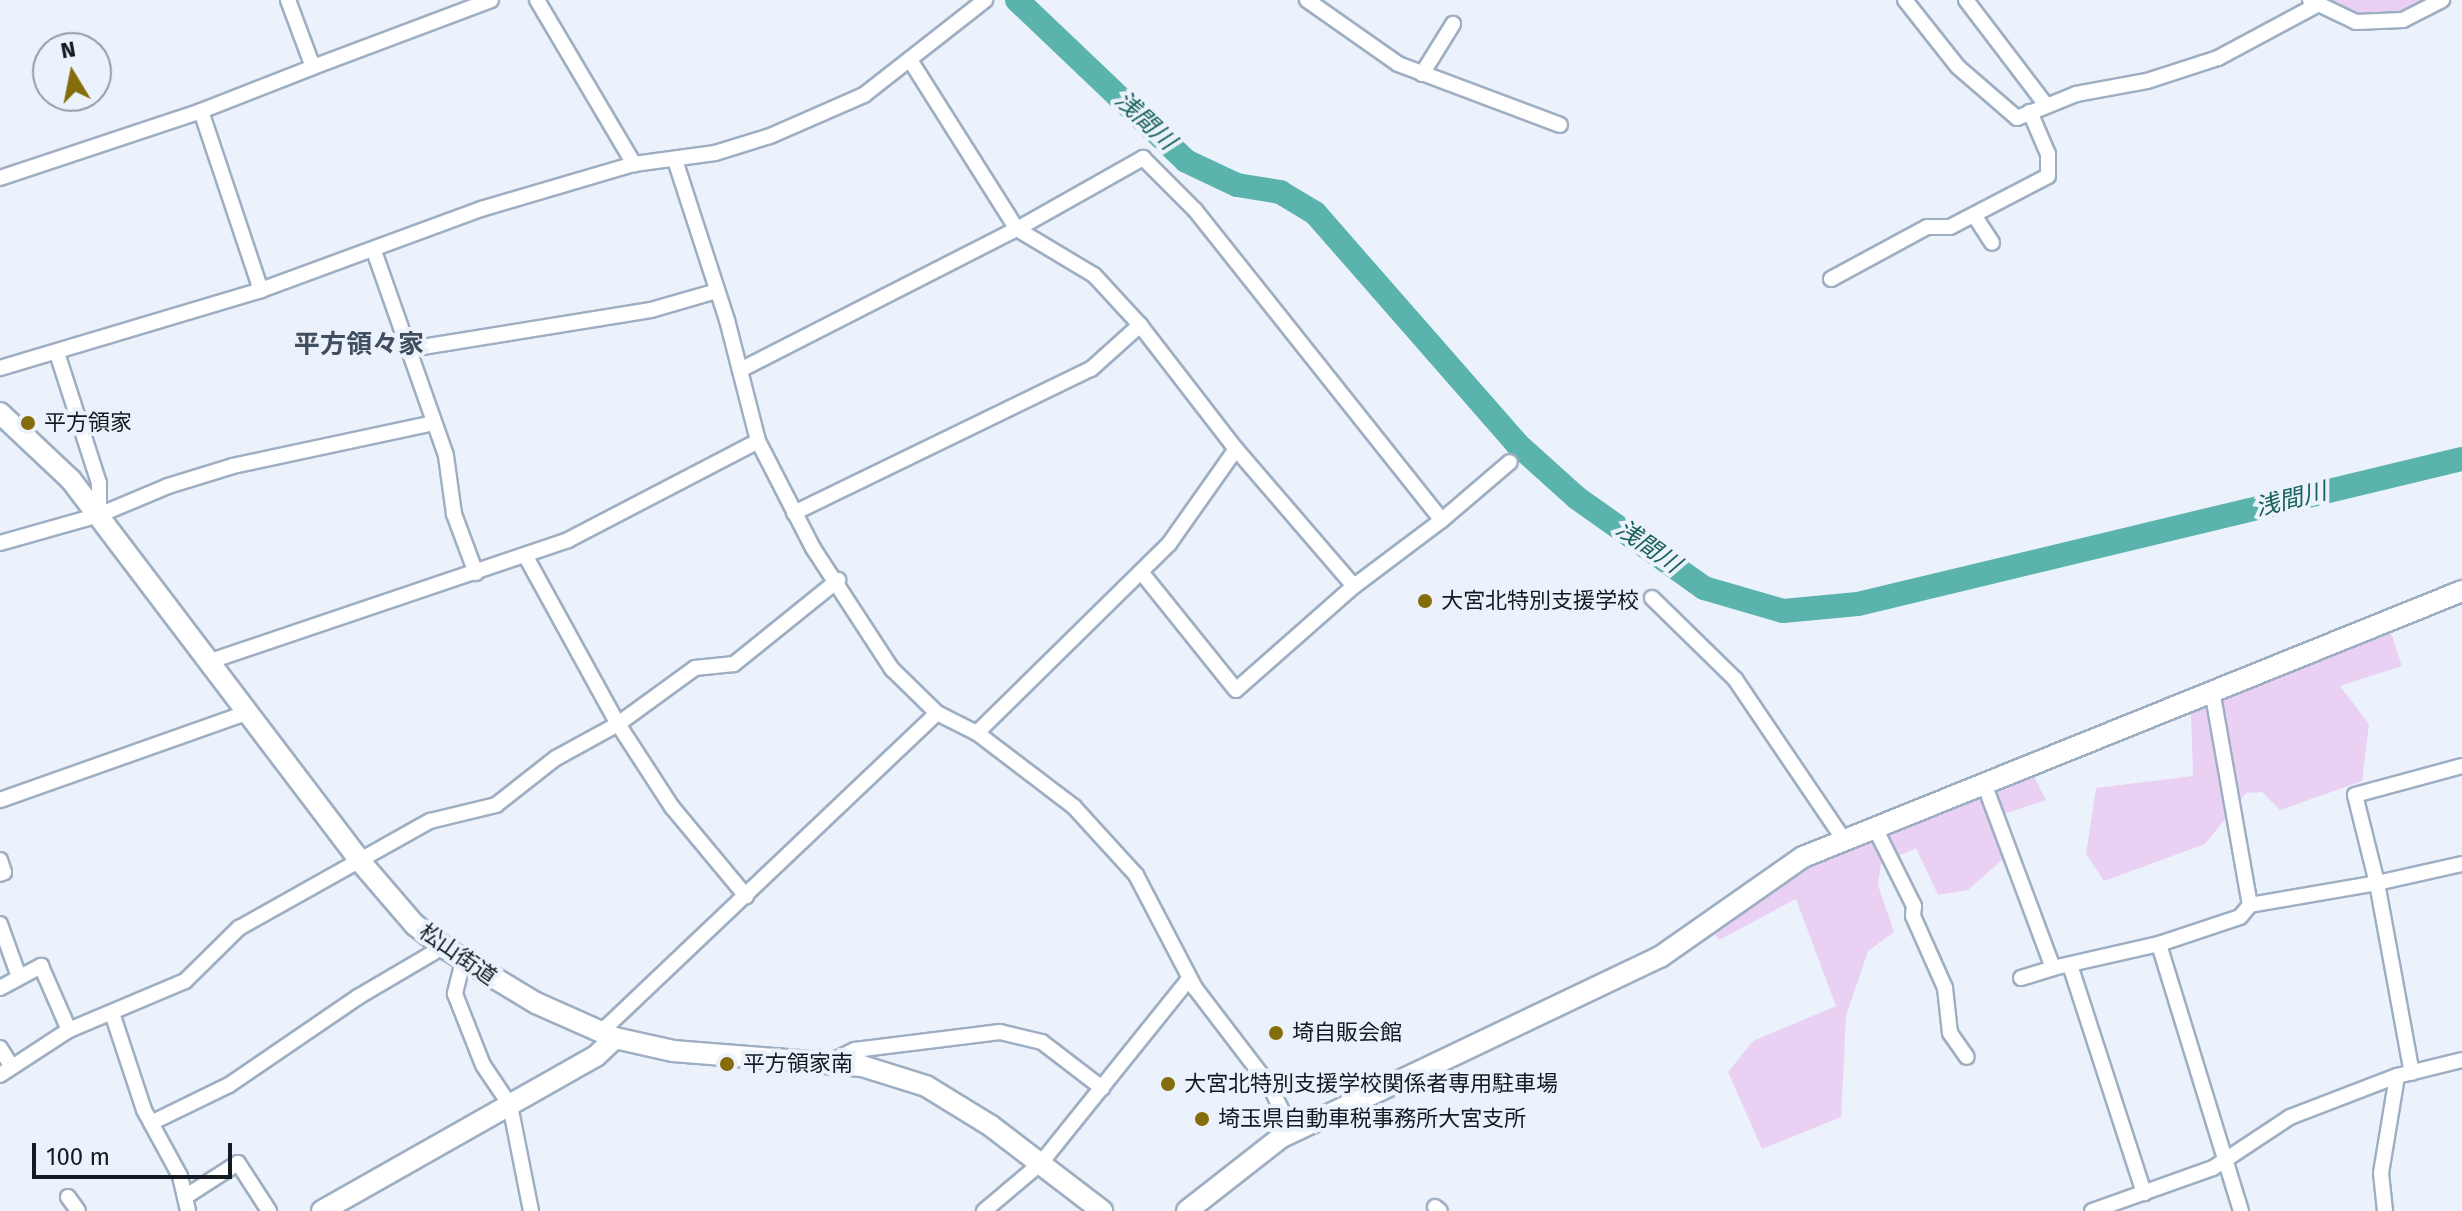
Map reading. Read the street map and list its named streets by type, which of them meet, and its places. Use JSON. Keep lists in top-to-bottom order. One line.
{"streets":{"street":["松山街道"]},"districts":["平方領々家"],"water":["浅間川"],"places":["平方領家","大宮北特別支援学校","埼自販会館","平方領家南","大宮北特別支援学校関係者専用駐車場","埼玉県自動車税事務所大宮支所"],"scale_bar":"100 m","north":"top"}
